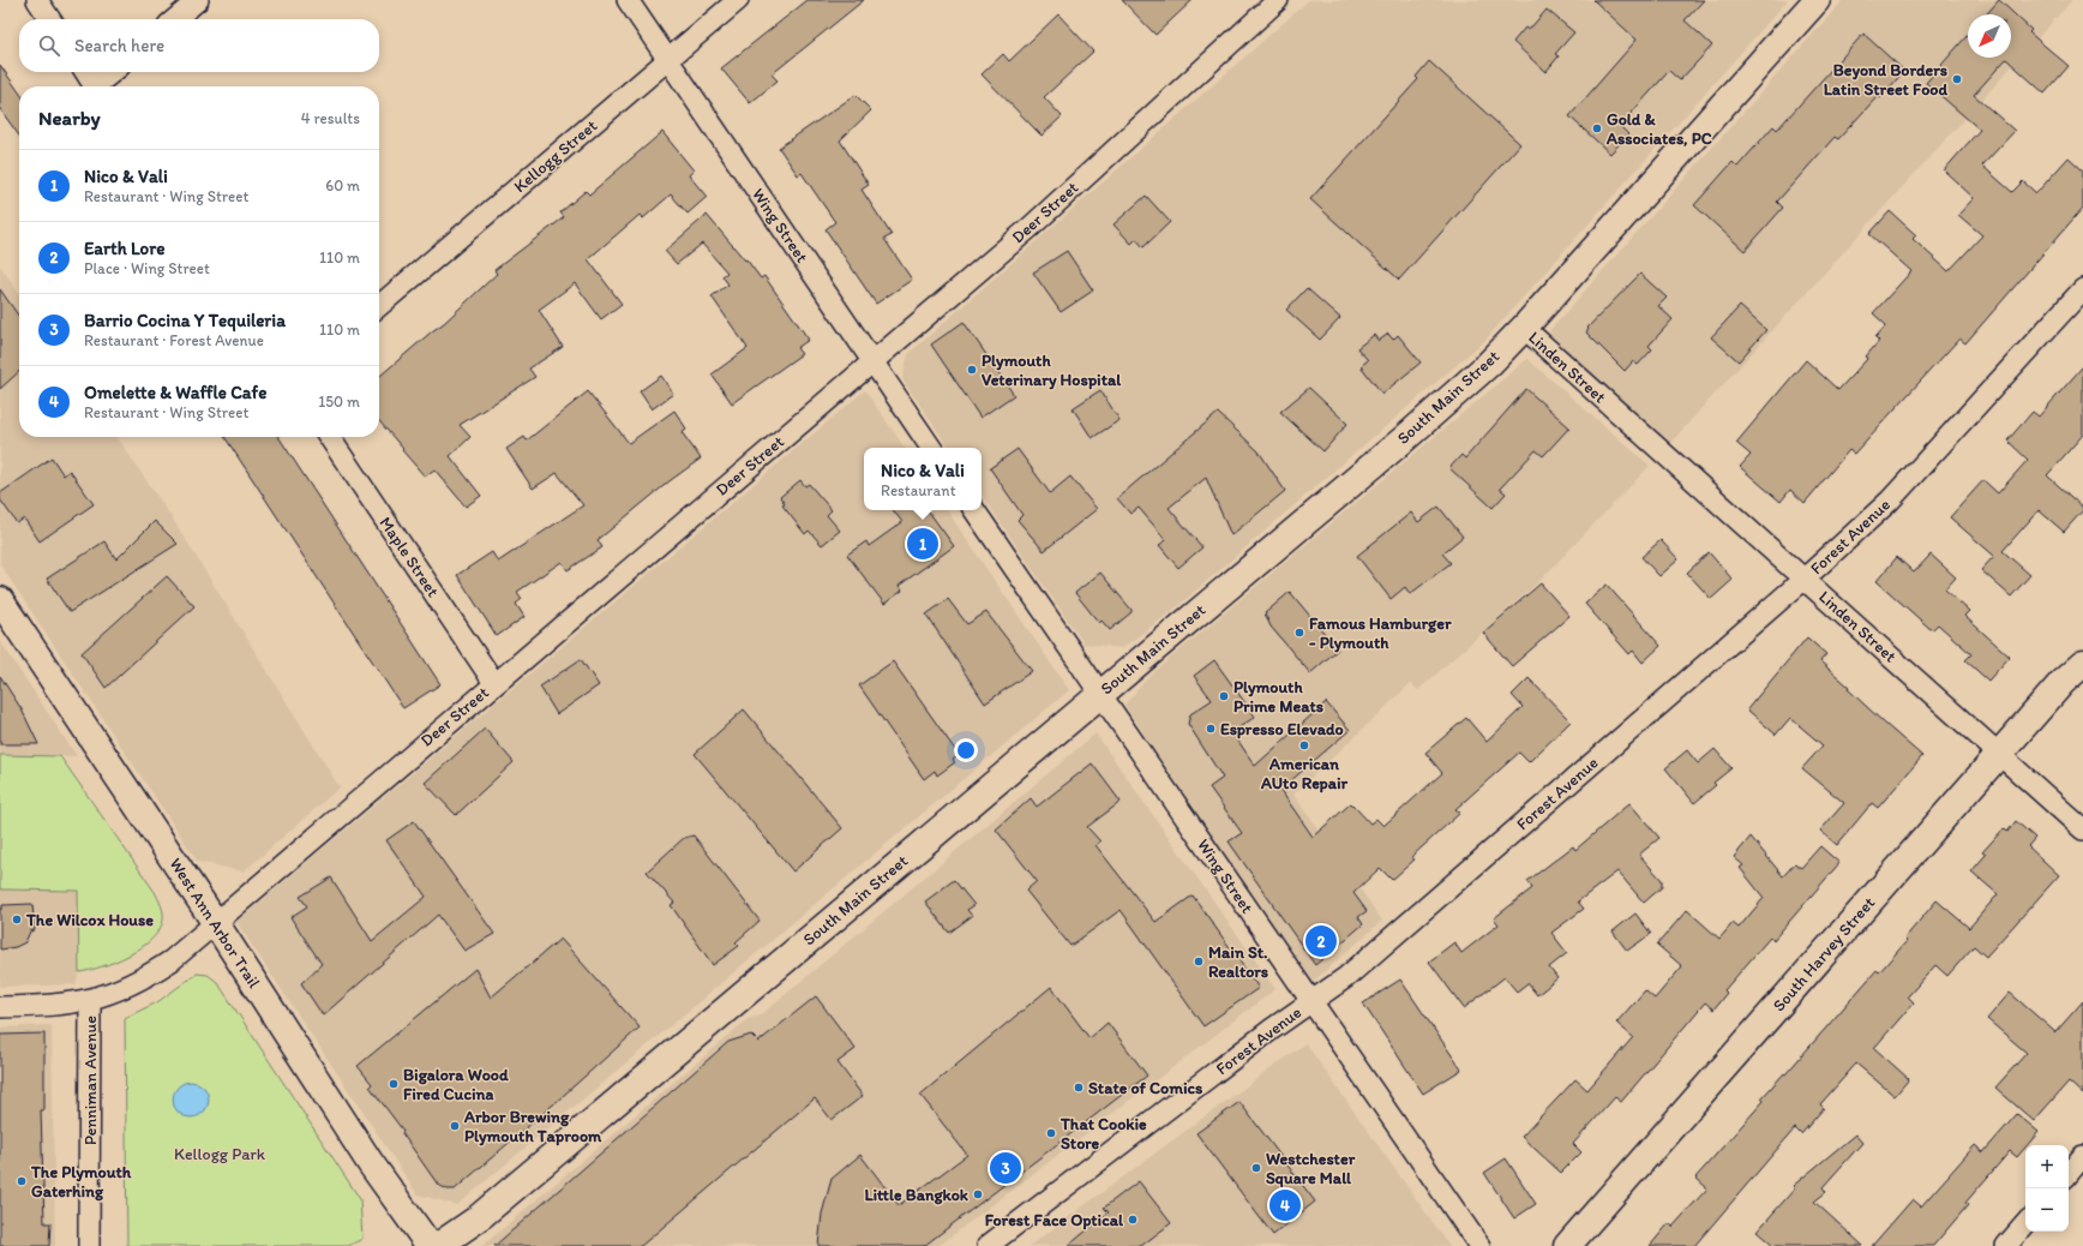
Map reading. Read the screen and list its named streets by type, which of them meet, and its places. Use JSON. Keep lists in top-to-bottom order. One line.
{"streets":{"main road":["South Main Street","West Ann Arbor Trail","South Harvey Street"],"street":["Kellogg Street","Deer Street","Wing Street","Linden Street","Forest Avenue","Maple Street","Penniman Avenue"]},"crossings":[["Kellogg Street","Wing Street"],["Deer Street","Wing Street"],["Deer Street","Maple Street"],["Deer Street","West Ann Arbor Trail"],["Deer Street","Penniman Avenue"],["Wing Street","South Main Street"],["Wing Street","Forest Avenue"],["Linden Street","South Main Street"],["Linden Street","Forest Avenue"],["Linden Street","South Harvey Street"]],"parks":["Kellogg Park"],"places":["Beyond Borders Latin Street Food","Gold & Associates, PC","Plymouth Veterinary Hospital","Famous Hamburger - Plymouth","Plymouth Prime Meats","Espresso Elevado","American AUto Repair","The Wilcox House","Main St. Realtors","Bigalora Wood Fired Cucina","State of Comics","Arbor Brewing Plymouth Taproom","That Cookie Store","Westchester Square Mall","The Plymouth Gaterhing","Little Bangkok","Forest Face Optical"],"north":"bottom left","page":{"search":"Search here","heading":["Nearby","4 results"],"list":[{"mark":"1","name":"Nico & Vali","note":"Restaurant · Wing Street","value":"60 m"},{"mark":"2","name":"Earth Lore","note":"Place · Wing Street","value":"110 m"},{"mark":"3","name":"Barrio Cocina Y Tequileria","note":"Restaurant · Forest Avenue","value":"110 m"},{"mark":"4","name":"Omelette & Waffle Cafe","note":"Restaurant · Wing Street","value":"150 m"}],"popup":["Nico & Vali","Restaurant"],"pins":["1","2","3","4"],"map_buttons":["+","−"]}}
